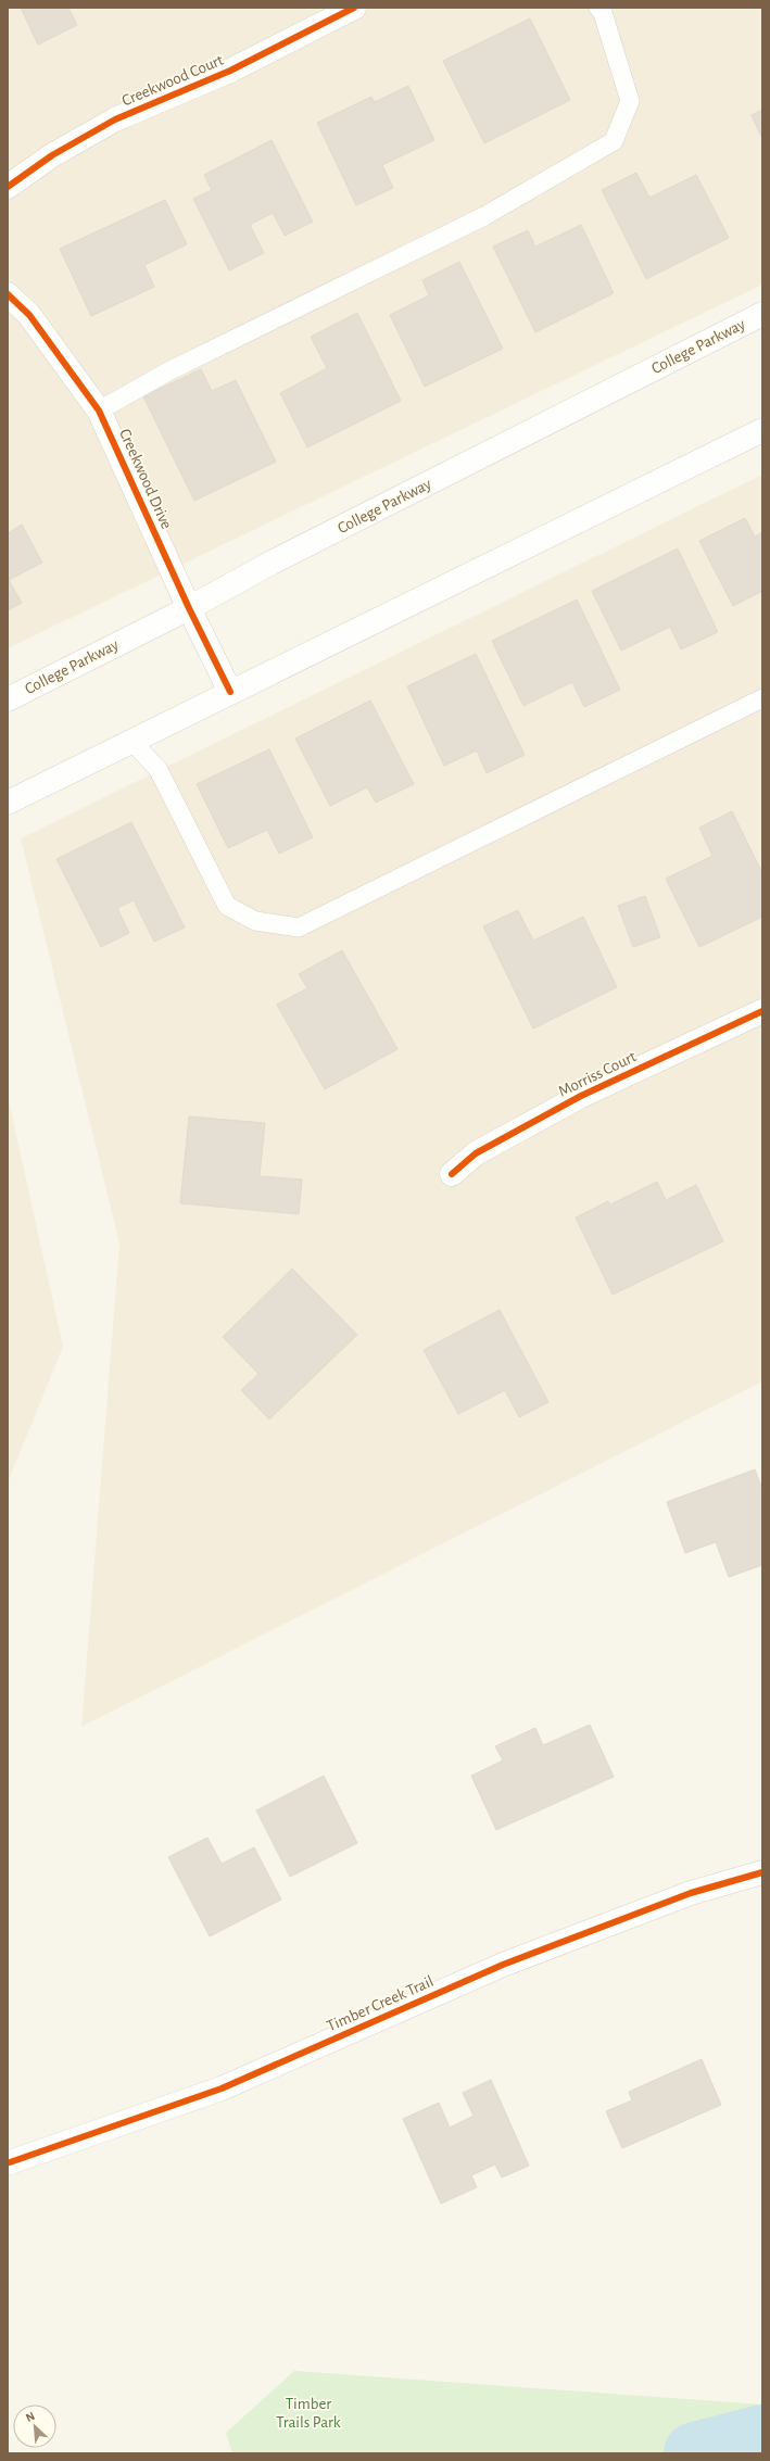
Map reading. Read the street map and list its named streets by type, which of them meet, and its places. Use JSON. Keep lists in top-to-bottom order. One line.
{"streets":{"street":["Creekwood Court","College Parkway","Creekwood Drive","Morriss Court","Timber Creek Trail"]},"crossings":[["College Parkway","Creekwood Drive"]],"parks":["Timber Trails Park"],"north":"top left"}
